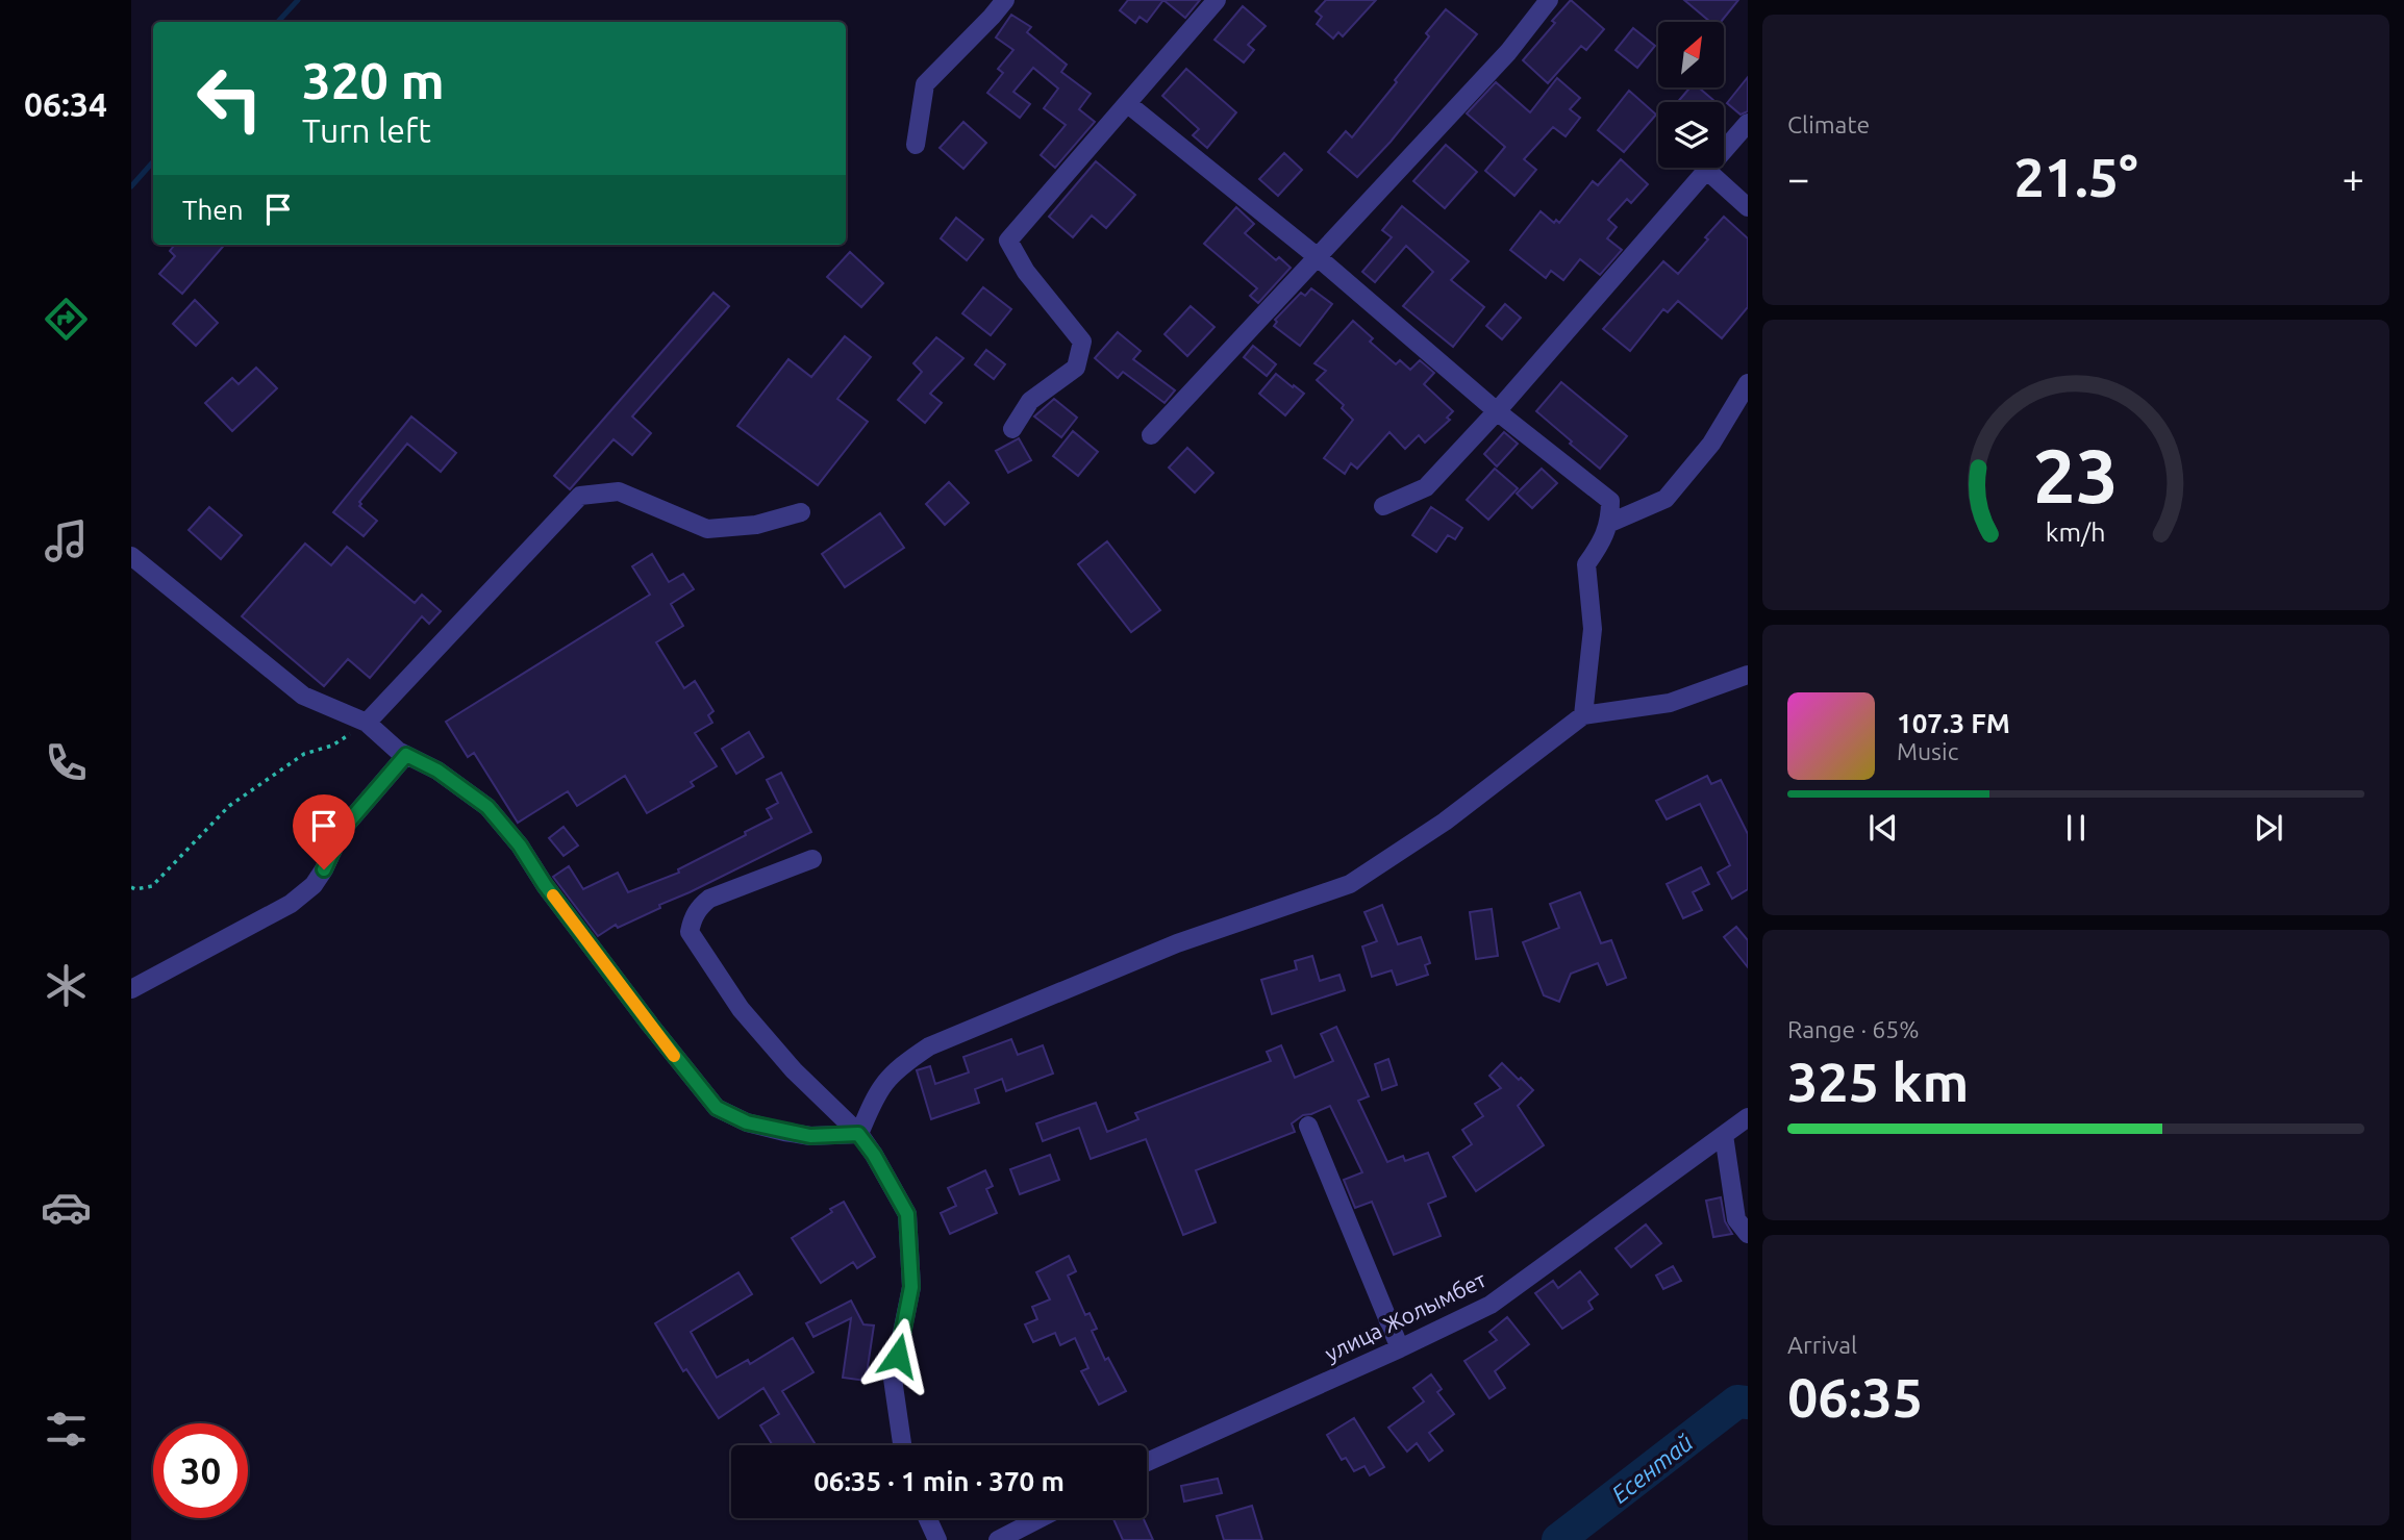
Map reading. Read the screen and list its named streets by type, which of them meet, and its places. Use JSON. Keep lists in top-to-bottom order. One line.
{"streets":{"street":["улица Жолымбет"]},"water":["Есентай"],"north":"top right","page":{"tabs":"06:34","tile":["Climate",["Range · 65%","325 km"],["Arrival","06:35"]],"turn":["320 m","Turn left"],"heat":["−","21.5°","+"],"then":"Then","song":["107.3 FM","Music"],"limit":"30","trip":"06:35 · 1 min · 370 m","gauge":["23","km/h"]}}
